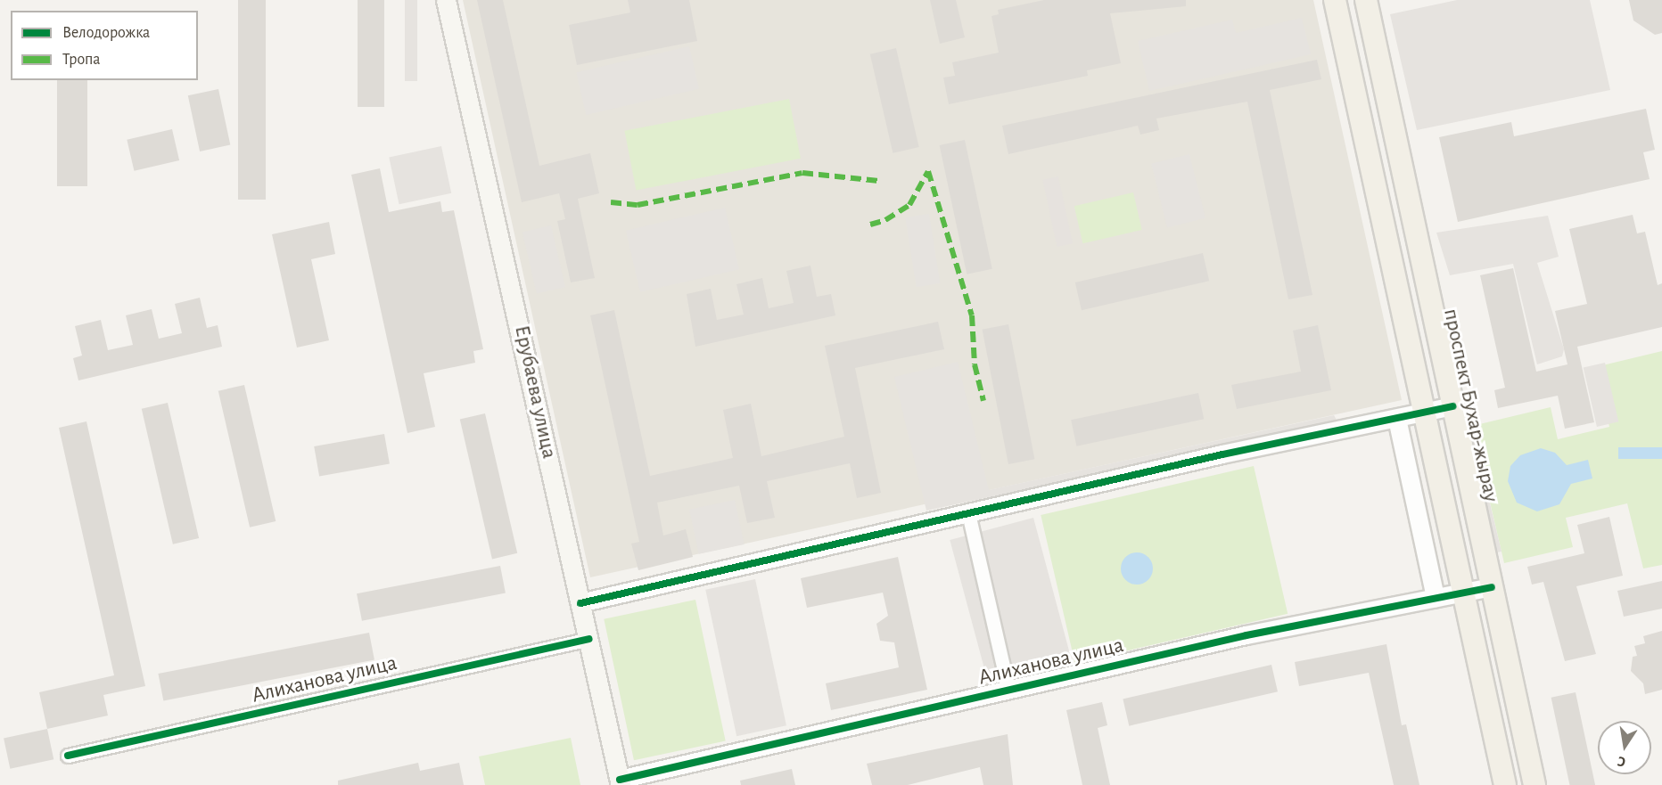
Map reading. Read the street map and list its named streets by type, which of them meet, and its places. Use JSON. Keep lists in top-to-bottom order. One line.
{"streets":{"main road":["Ерубаева улица","проспект Бухар-жырау"],"street":["Алиханова улица"]},"crossings":[["Ерубаева улица","Алиханова улица"],["проспект Бухар-жырау","Алиханова улица"]],"legend":["Велодорожка","Тропа"],"north":"bottom"}
